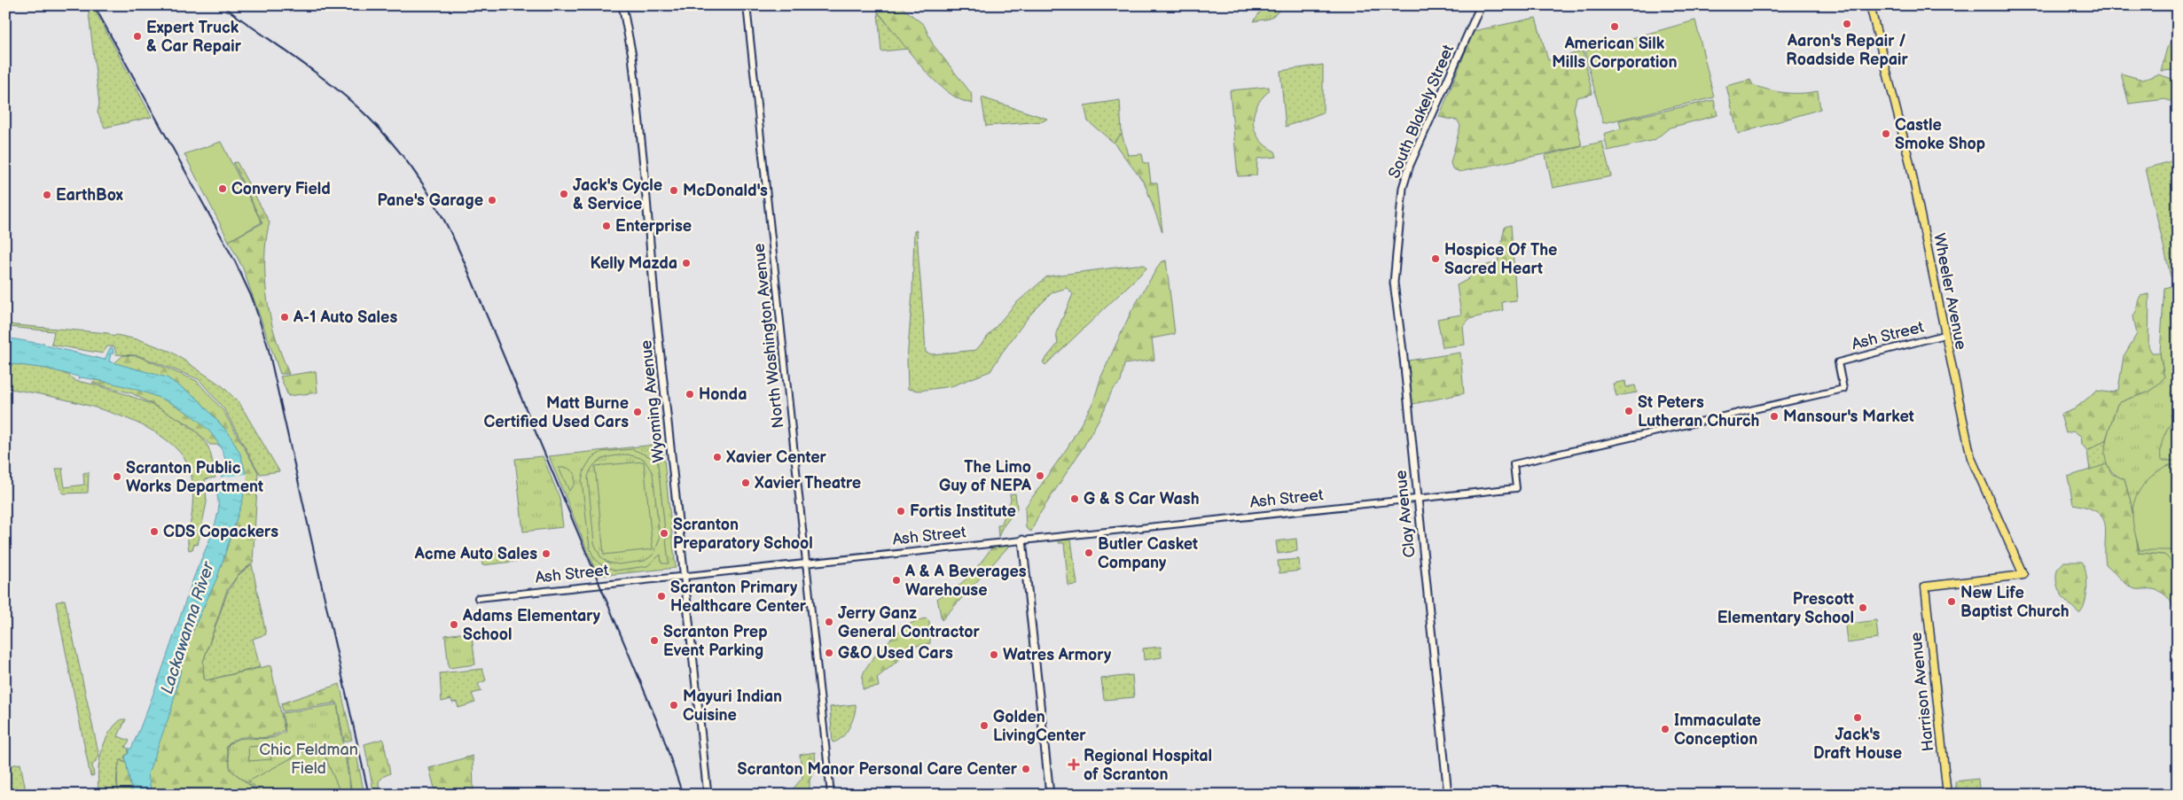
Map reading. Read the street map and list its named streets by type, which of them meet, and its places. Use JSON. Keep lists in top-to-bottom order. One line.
{"streets":{"main road":["South Blakely Street","Wheeler Avenue","Wyoming Avenue","Clay Avenue","Harrison Avenue"],"street":["North Washington Avenue","Ash Street"]},"crossings":[["South Blakely Street","Clay Avenue"],["Wheeler Avenue","Ash Street"],["Wheeler Avenue","Harrison Avenue"],["North Washington Avenue","Ash Street"],["Ash Street","Wyoming Avenue"],["Ash Street","Clay Avenue"]],"water":["Lackawanna River"],"parks":["Chic Feldman Field"],"places":{"other":["Aaron's Repair / Roadside Repair","American Silk Mills Corporation","Expert Truck & Car Repair","Castle Smoke Shop","Convery Field","McDonald's","Jack's Cycle & Service","EarthBox","Pane's Garage","Enterprise","Hospice Of The Sacred Heart","Kelly Mazda","A-1 Auto Sales","Honda","St Peters Lutheran Church","Matt Burne Certified Used Cars","Mansour's Market","Xavier Center","The Limo Guy of NEPA","Scranton Public Works Department","Xavier Theatre","G & S Car Wash","Fortis Institute","CDS Copackers","Scranton Preparatory School","Butler Casket Company","Acme Auto Sales","A & A Beverages Warehouse","Scranton Primary Healthcare Center","New Life Baptist Church","Prescott Elementary School","Jerry Ganz General Contractor","Adams Elementary School","Scranton Prep Event Parking","G&O Used Cars","Watres Armory","Mayuri Indian Cuisine","Jack's Draft House","Golden LivingCenter","Immaculate Conception","Scranton Manor Personal Care Center"],"health":["Regional Hospital of Scranton"]}}
